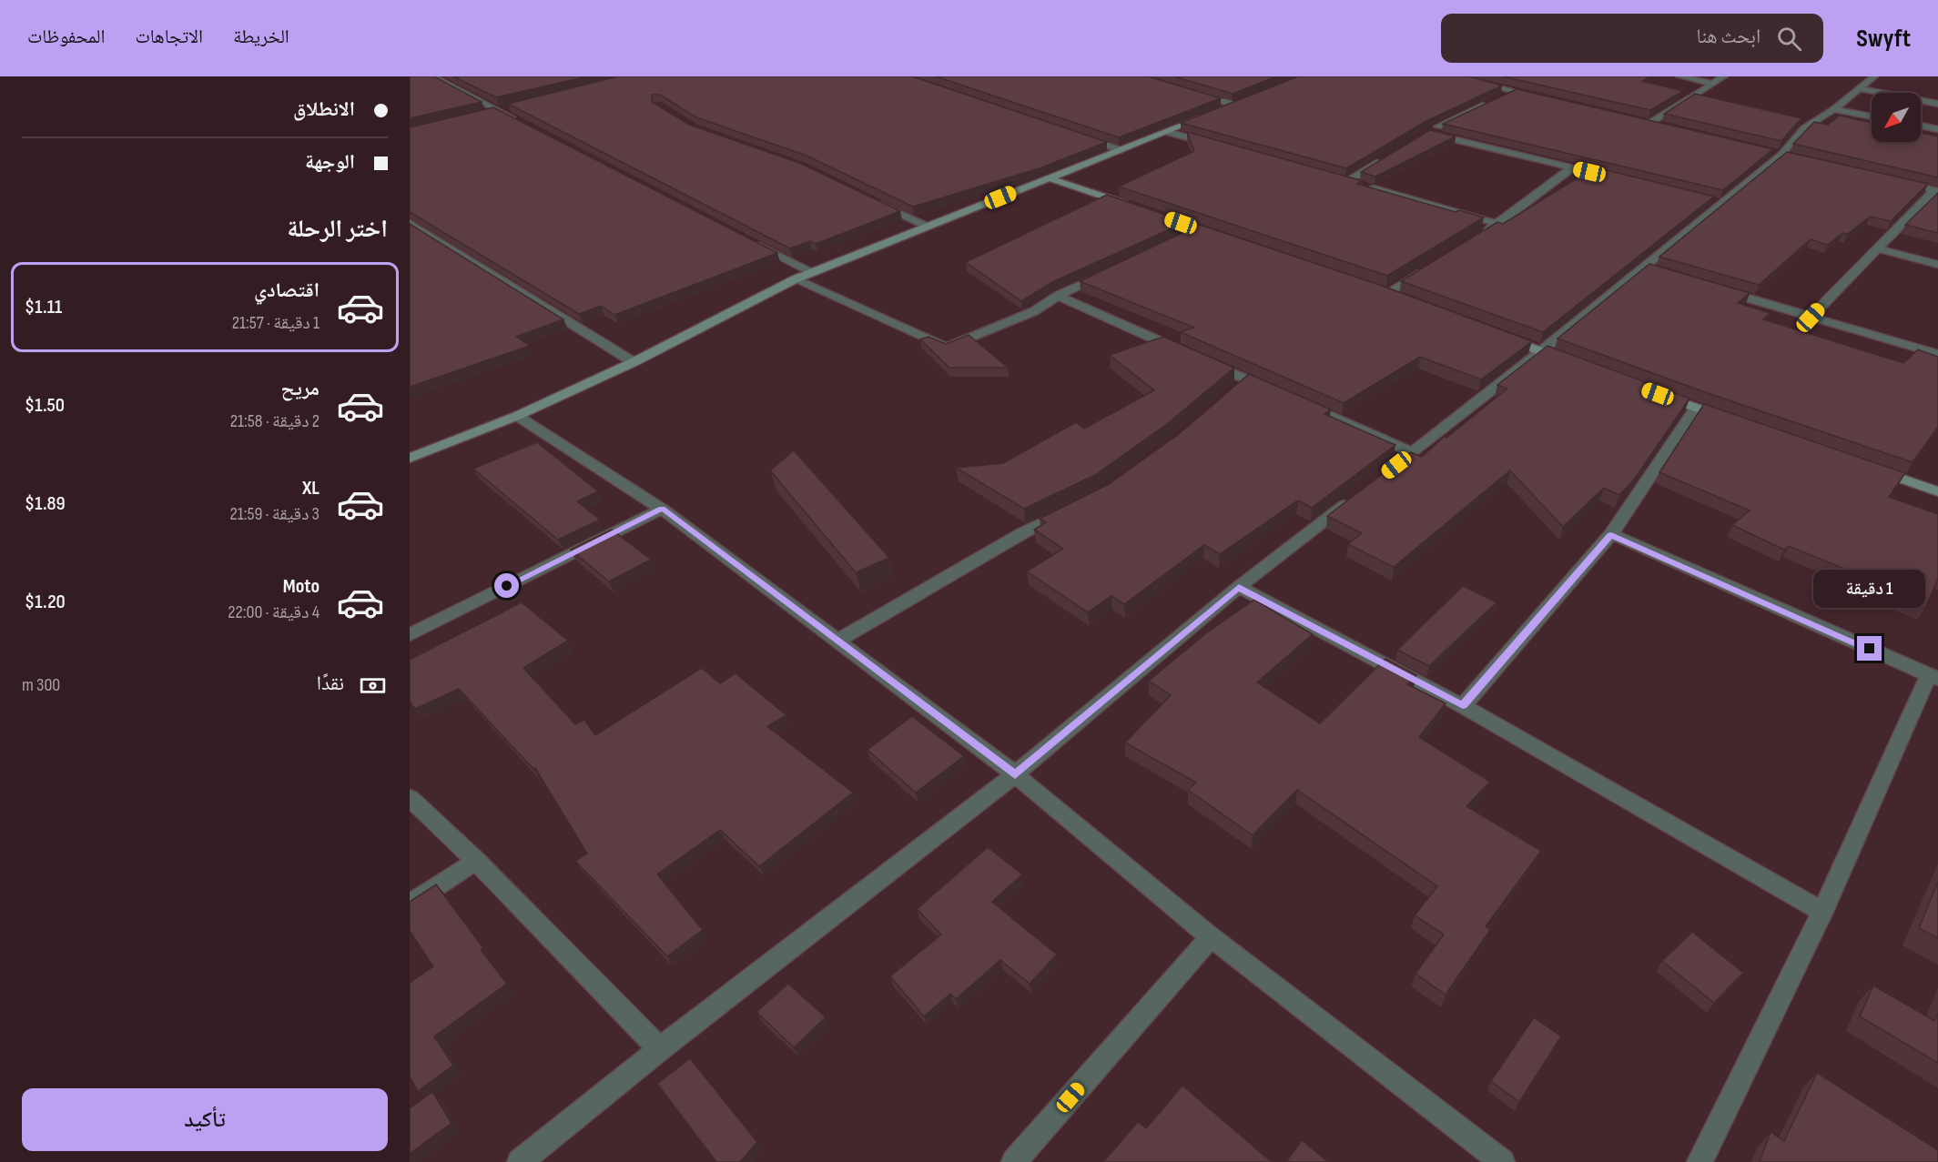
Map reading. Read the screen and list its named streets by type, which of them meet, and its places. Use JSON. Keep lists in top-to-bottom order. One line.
{"north":"bottom left","page":{"header":"Swyft","search":"ابحث هنا","nav":["الخريطة","الاتجاهات","المحفوظات"],"banner":["الانطلاق","الوجهة"],"heading":"اختر الرحلة","list":[{"name":"اقتصادي","note":"1 دقيقة · 21:57","value":"$1.11"},{"name":"مريح","note":"2 دقيقة · 21:58","value":"$1.50"},{"name":"XL","note":"3 دقيقة · 21:59","value":"$1.89"},{"name":"Moto","note":"4 دقيقة · 22:00","value":"$1.20"}],"bubble":"1 دقيقة","pay":["نقدًا","300 m"],"buttons":"تأكيد"}}
